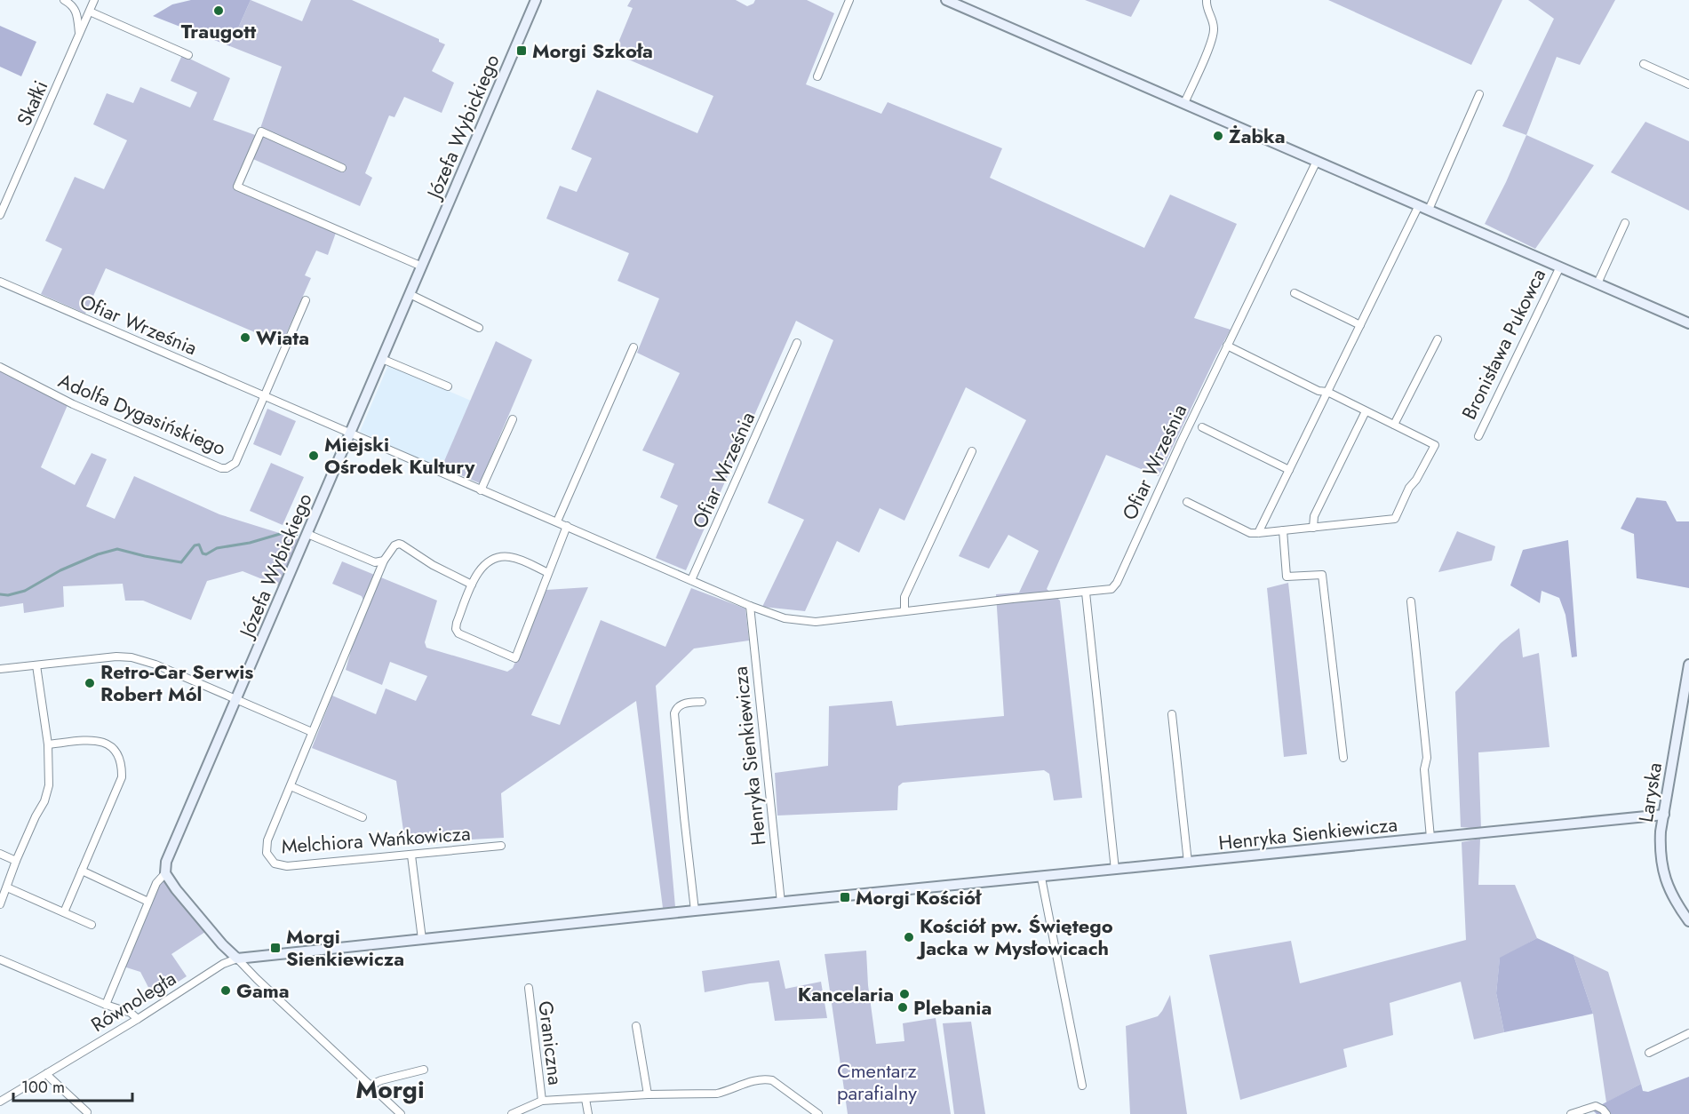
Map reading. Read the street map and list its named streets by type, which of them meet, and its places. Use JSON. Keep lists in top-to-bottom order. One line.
{"streets":{"street":["Skałki","Józefa Wybickiego","Ofiar Września","Bronisława Pukowca","Adolfa Dygasińskiego","Henryka Sienkiewicza","Laryska","Melchiora Wańkowicza","Równoległa","Graniczna"]},"crossings":[["Józefa Wybickiego","Ofiar Września"],["Ofiar Września","Bronisława Pukowca"],["Ofiar Września","Adolfa Dygasińskiego"],["Ofiar Września","Henryka Sienkiewicza"],["Henryka Sienkiewicza","Laryska"],["Henryka Sienkiewicza","Równoległa"]],"districts":["Morgi"],"parks":["Cmentarz parafialny"],"places":{"other":["Traugott","Żabka","Wiata","Miejski Ośrodek Kultury","Retro-Car Serwis Robert Mól","Kościół pw. Świętego Jacka w Mysłowicach","Gama","Kancelaria","Plebania"],"transit":["Morgi Szkoła","Morgi Kościół","Morgi Sienkiewicza"]},"scale_bar":"100 m"}
